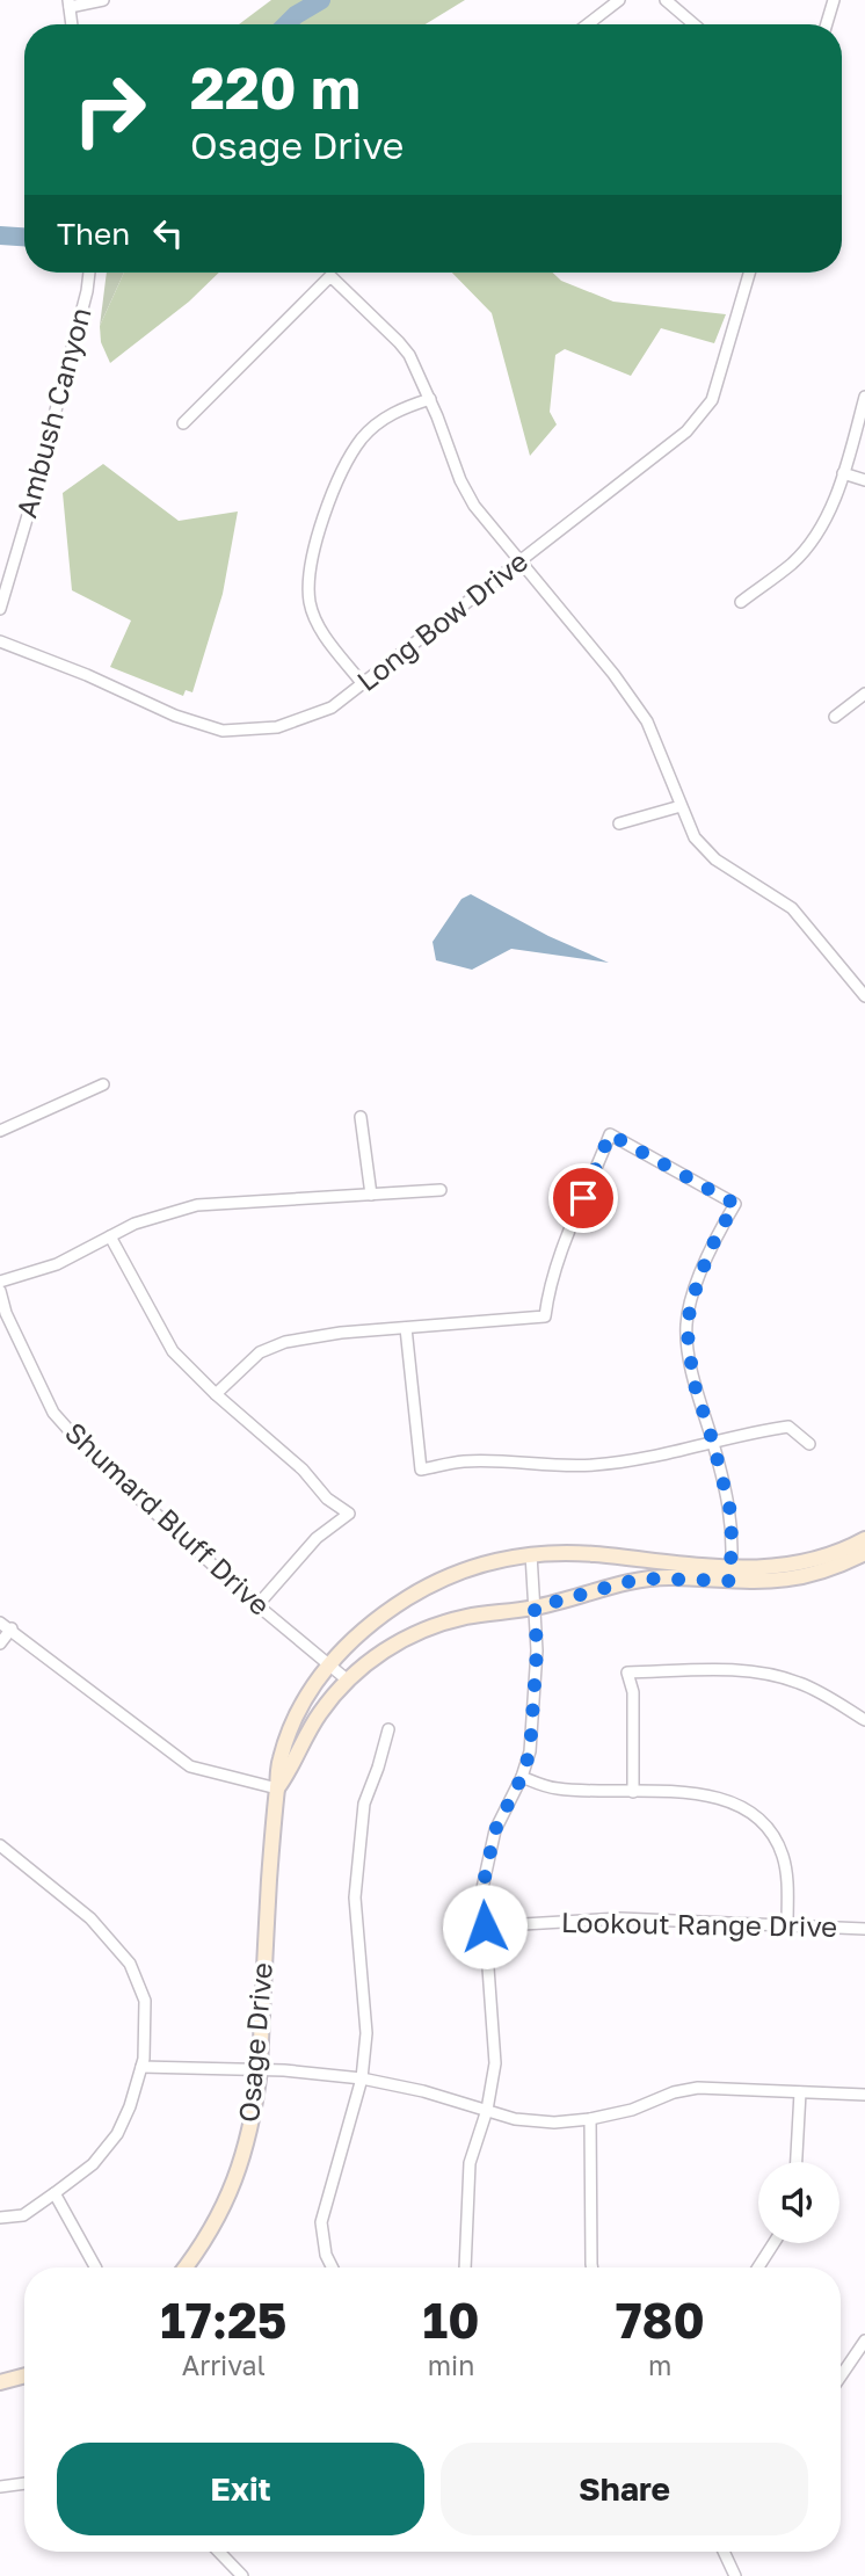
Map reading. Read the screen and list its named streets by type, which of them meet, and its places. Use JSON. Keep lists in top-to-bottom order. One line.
{"streets":{"street":["Ambush Canyon","Long Bow Drive","Shumard Bluff Drive","Lookout Range Drive","Osage Drive"]},"crossings":[["Shumard Bluff Drive","Osage Drive"]],"page":{"turn":["220 m","Osage Drive"],"then":"Then","eta":["17:25","Arrival","10","min","780","m"],"buttons":["Exit","Share"]}}
